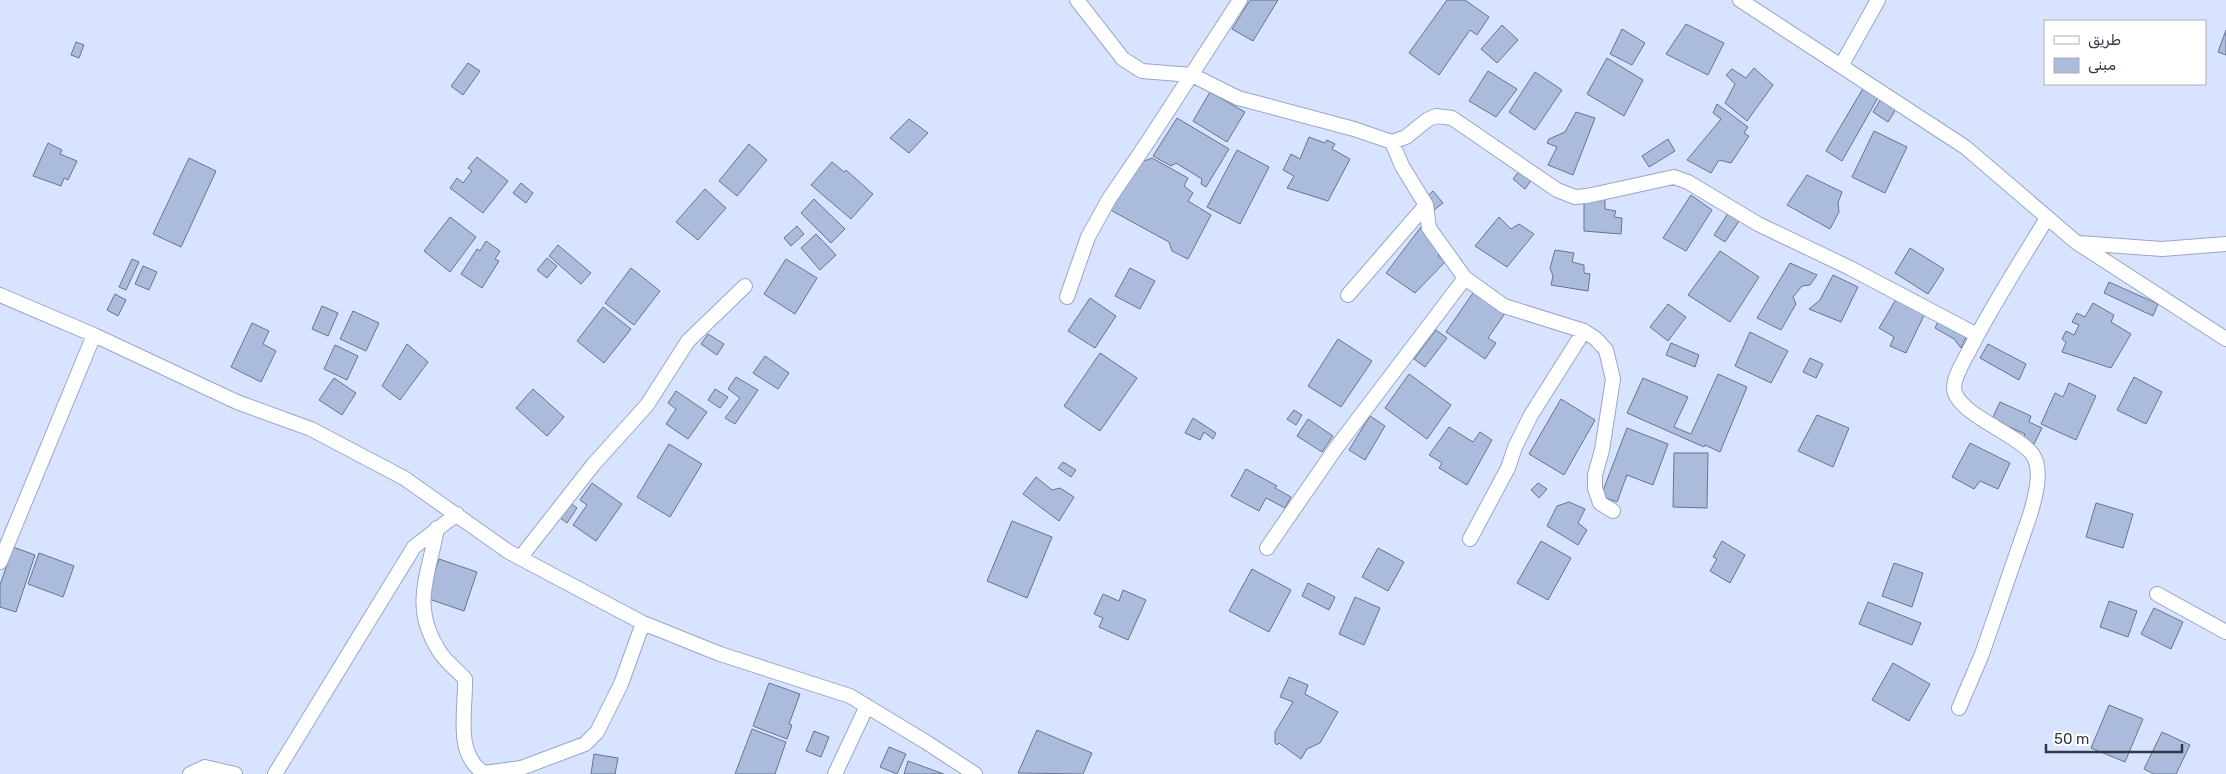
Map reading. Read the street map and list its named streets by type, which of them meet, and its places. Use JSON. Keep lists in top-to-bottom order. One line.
{"legend":["طريق","مبنى"],"scale_bar":"50 m"}
